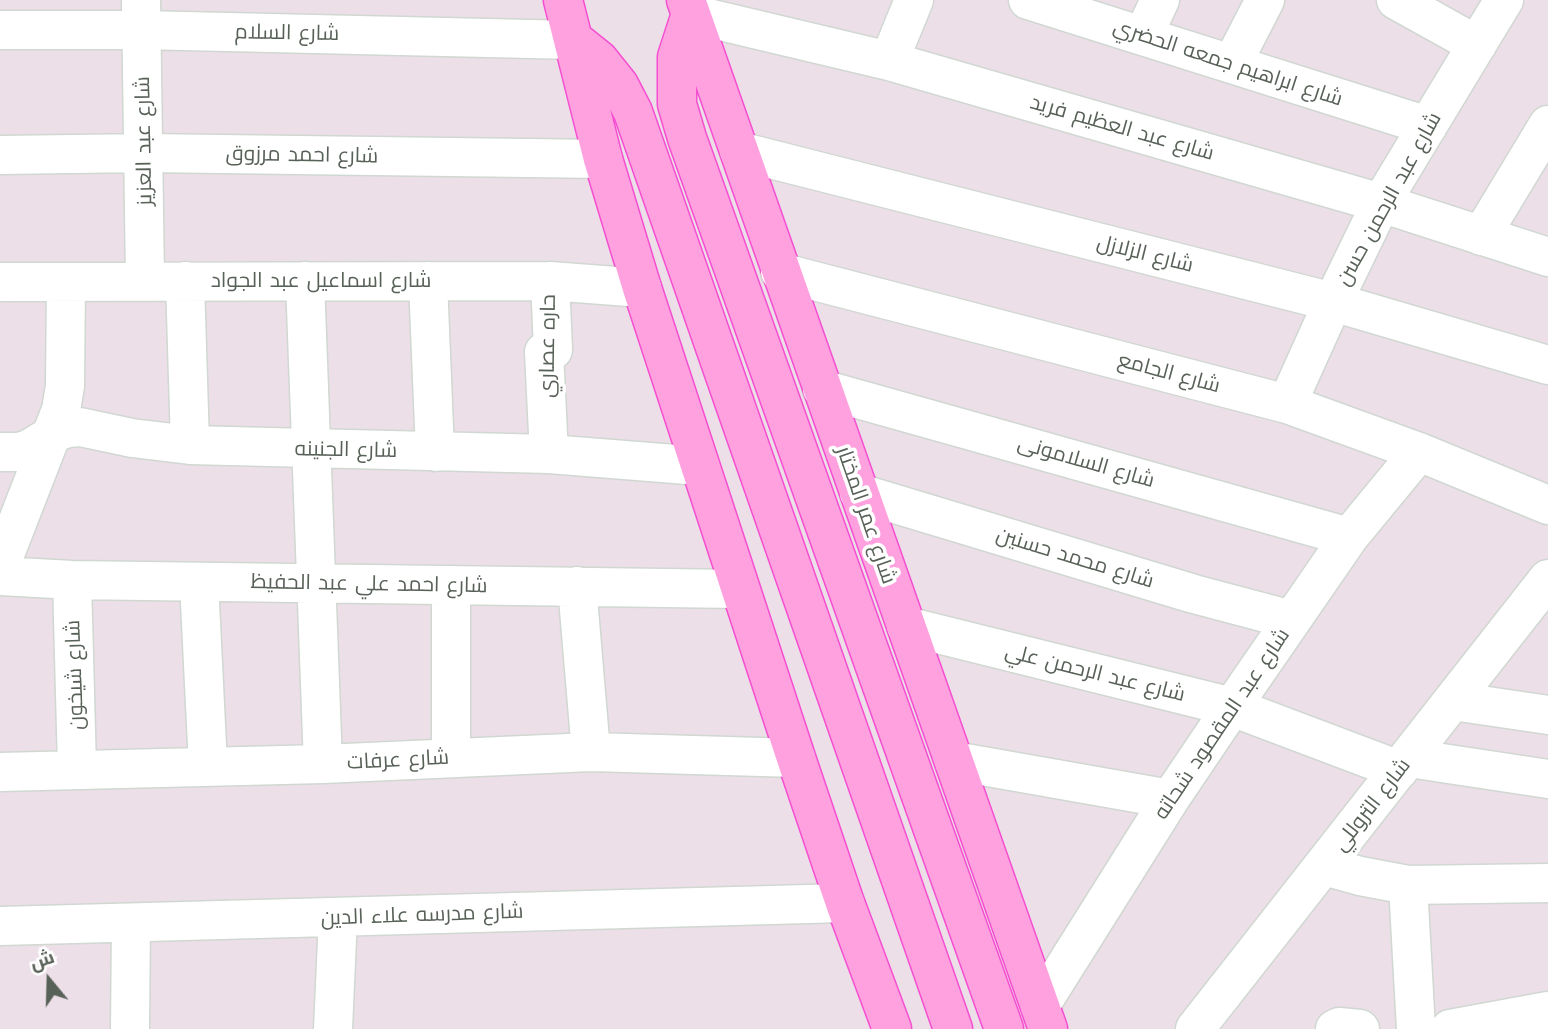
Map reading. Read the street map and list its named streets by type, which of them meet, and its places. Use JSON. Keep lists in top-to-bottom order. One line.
{"streets":{"main road":["شارع عمر المختار"],"street":["شارع السلام","شارع ابراهيم جمعه الحضري","شارع عبد العظيم فريد","شارع عبد العزيز","شارع احمد مرزوق","شارع عبد الرحمن حسن","شارع الزلازل","شارع اسماعيل عبد الجواد","حاره عصاري","شارع الجامع","شارع الجنينه","شارع السلامونى","شارع محمد حسنين","شارع احمد علي عبد الحفيظ","شارع عبد الرحمن علي","شارع شيخون","شارع عبد المقصود شحاته","شارع عرفات","شارع التروللي","شارع مدرسه علاء الدين"]},"crossings":[["شارع السلام","شارع عبد العزيز"],["شارع ابراهيم جمعه الحضري","شارع عبد الرحمن حسن"],["شارع عبد العظيم فريد","شارع عبد الرحمن حسن"],["شارع عبد العظيم فريد","شارع عمر المختار"],["شارع عبد العزيز","شارع احمد مرزوق"],["شارع عبد العزيز","شارع اسماعيل عبد الجواد"],["شارع عبد الرحمن حسن","شارع الزلازل"],["شارع عبد الرحمن حسن","شارع الجامع"],["شارع الزلازل","شارع عمر المختار"],["شارع اسماعيل عبد الجواد","حاره عصاري"],["حاره عصاري","شارع الجنينه"],["شارع الجامع","شارع عمر المختار"],["شارع الجامع","شارع عبد المقصود شحاته"],["شارع السلامونى","شارع عمر المختار"],["شارع السلامونى","شارع عبد المقصود شحاته"],["شارع عمر المختار","شارع محمد حسنين"],["شارع عمر المختار","شارع عبد الرحمن علي"],["شارع عمر المختار","شارع عبد المقصود شحاته"],["شارع محمد حسنين","شارع عبد المقصود شحاته"],["شارع احمد علي عبد الحفيظ","شارع شيخون"],["شارع عبد الرحمن علي","شارع عبد المقصود شحاته"],["شارع عبد الرحمن علي","شارع التروللي"],["شارع شيخون","شارع عرفات"]],"north":"top"}
